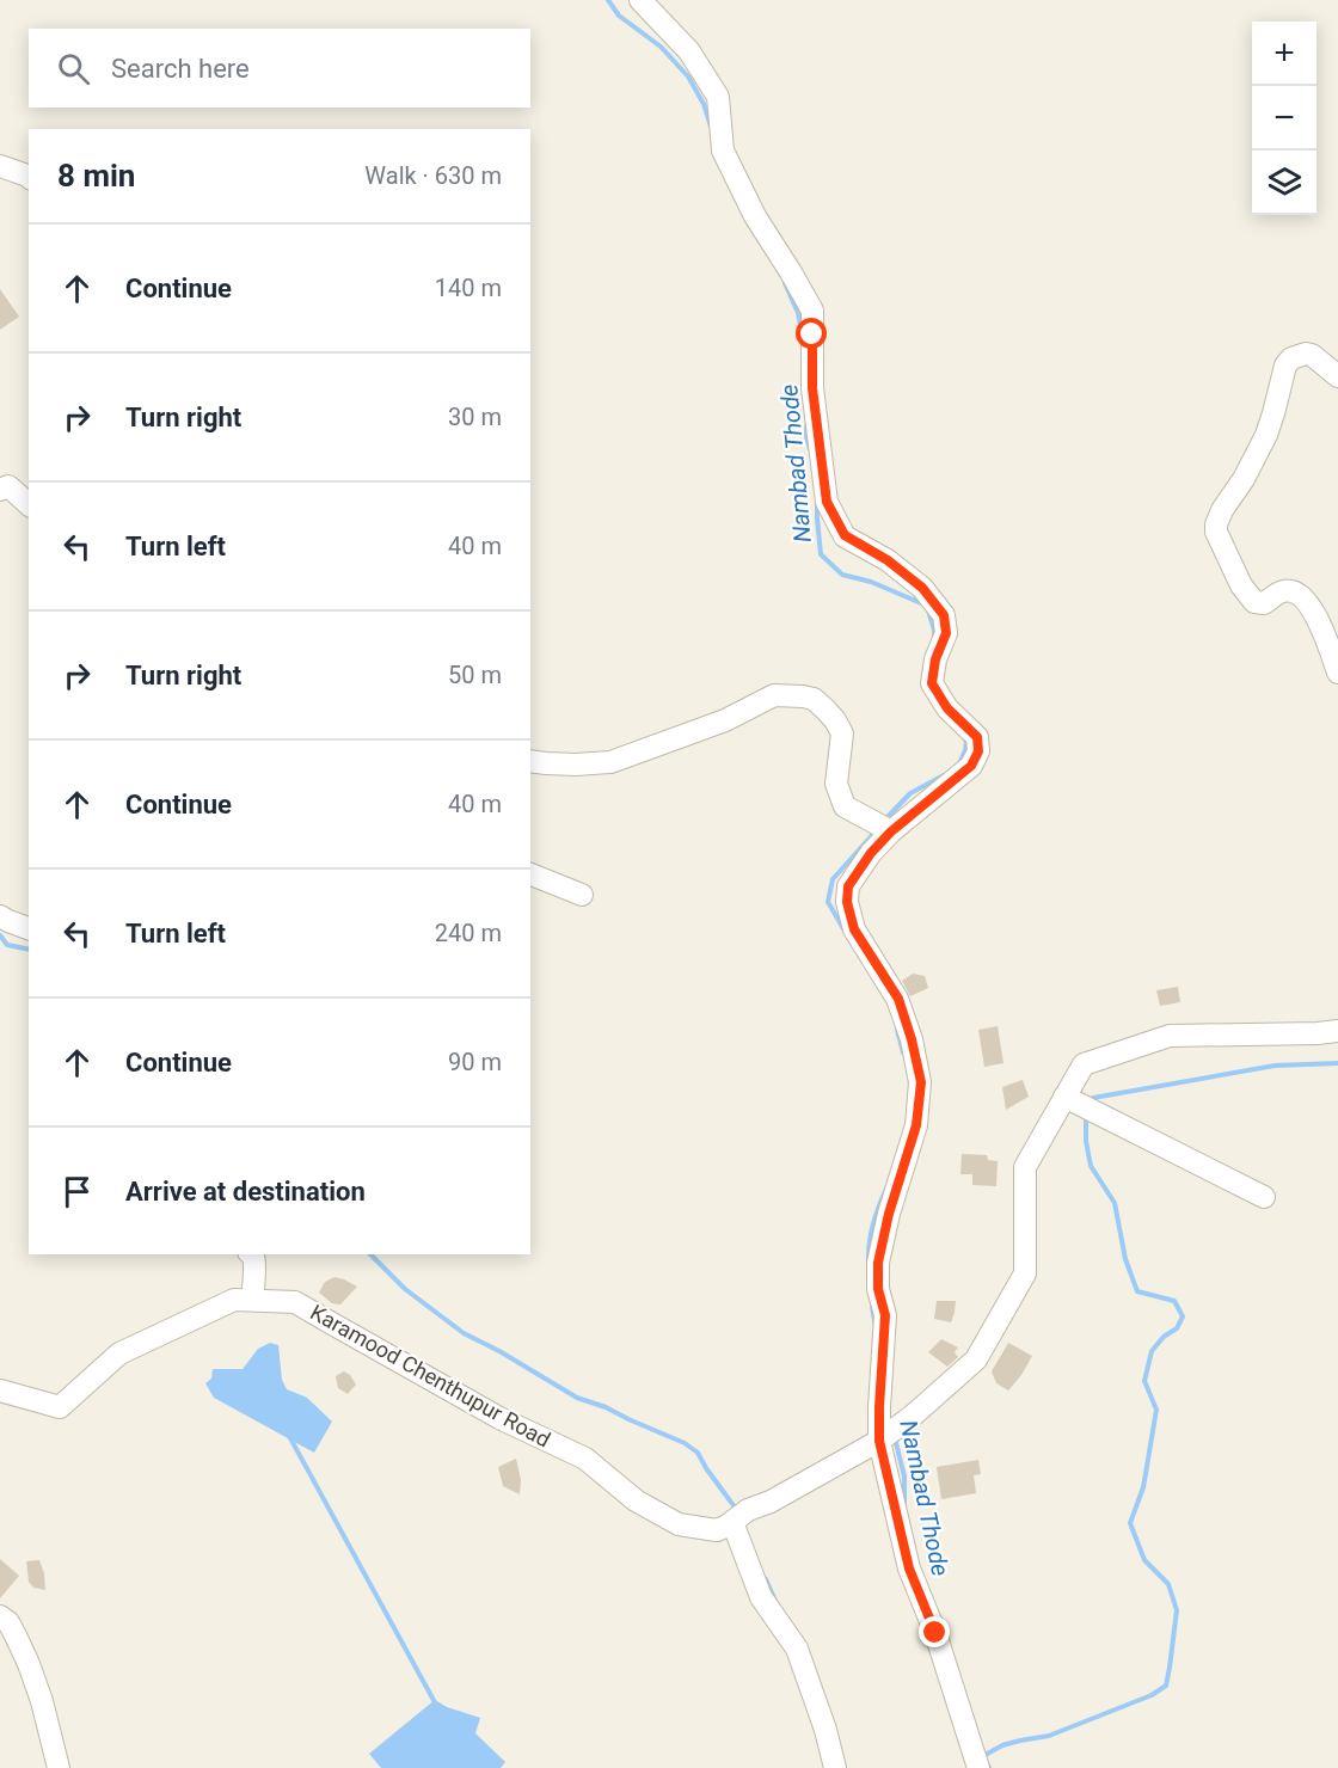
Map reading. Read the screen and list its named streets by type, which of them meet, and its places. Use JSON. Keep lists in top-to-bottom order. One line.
{"streets":{"street":["Karamood Chenthupur Road"]},"water":["Nambad Thode"],"page":{"map_buttons":["+","−"],"search":"Search here","heading":["8 min","Walk · 630 m"],"list":[["Continue","140 m"],["Turn right","30 m"],["Turn left","40 m"],["Turn right","50 m"],["Continue","40 m"],["Turn left","240 m"],["Continue","90 m"],"Arrive at destination"]}}
